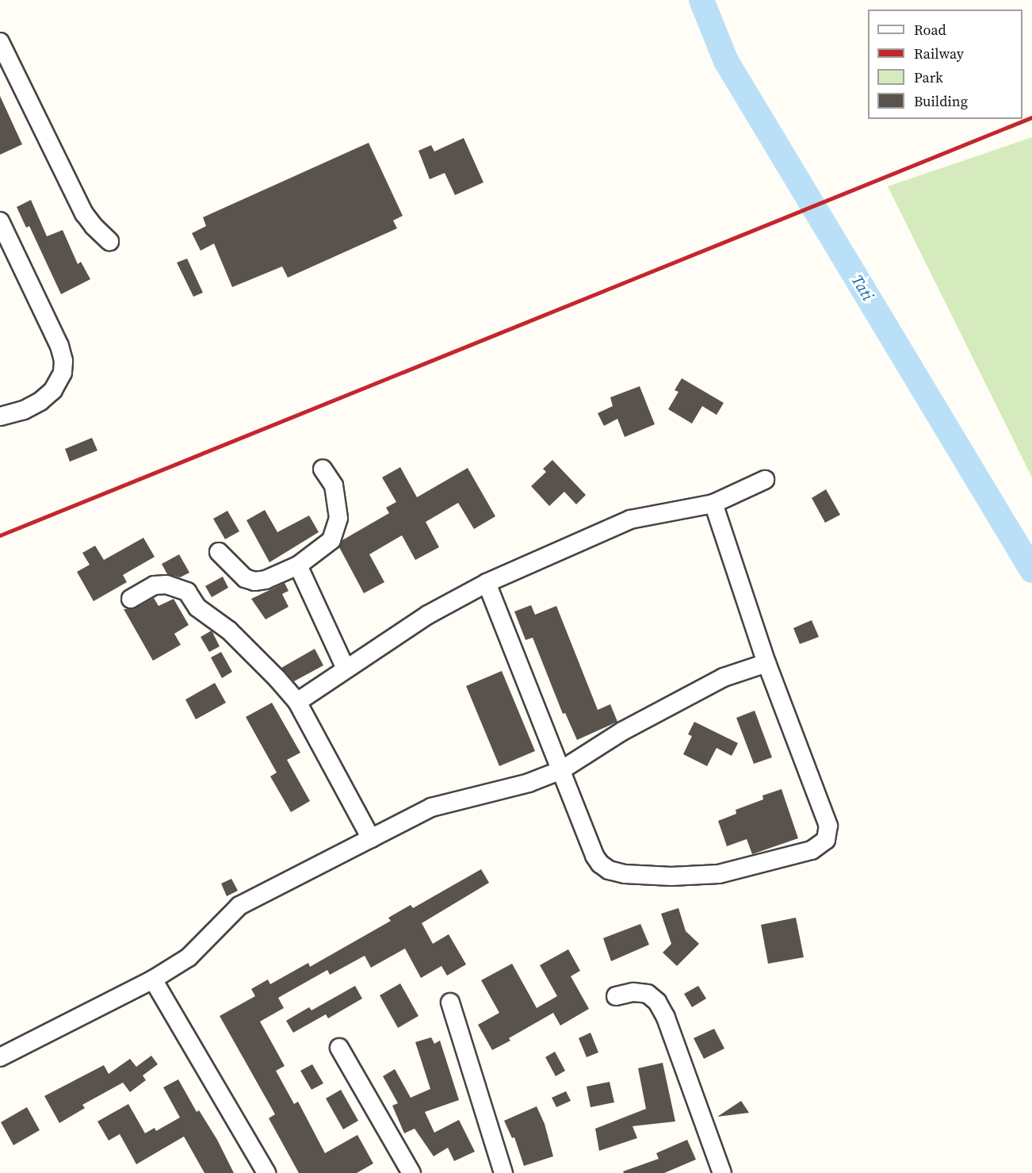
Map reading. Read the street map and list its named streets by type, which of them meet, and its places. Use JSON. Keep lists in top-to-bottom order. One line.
{"water":["Tati"],"legend":["Road","Railway","Park","Building"]}
